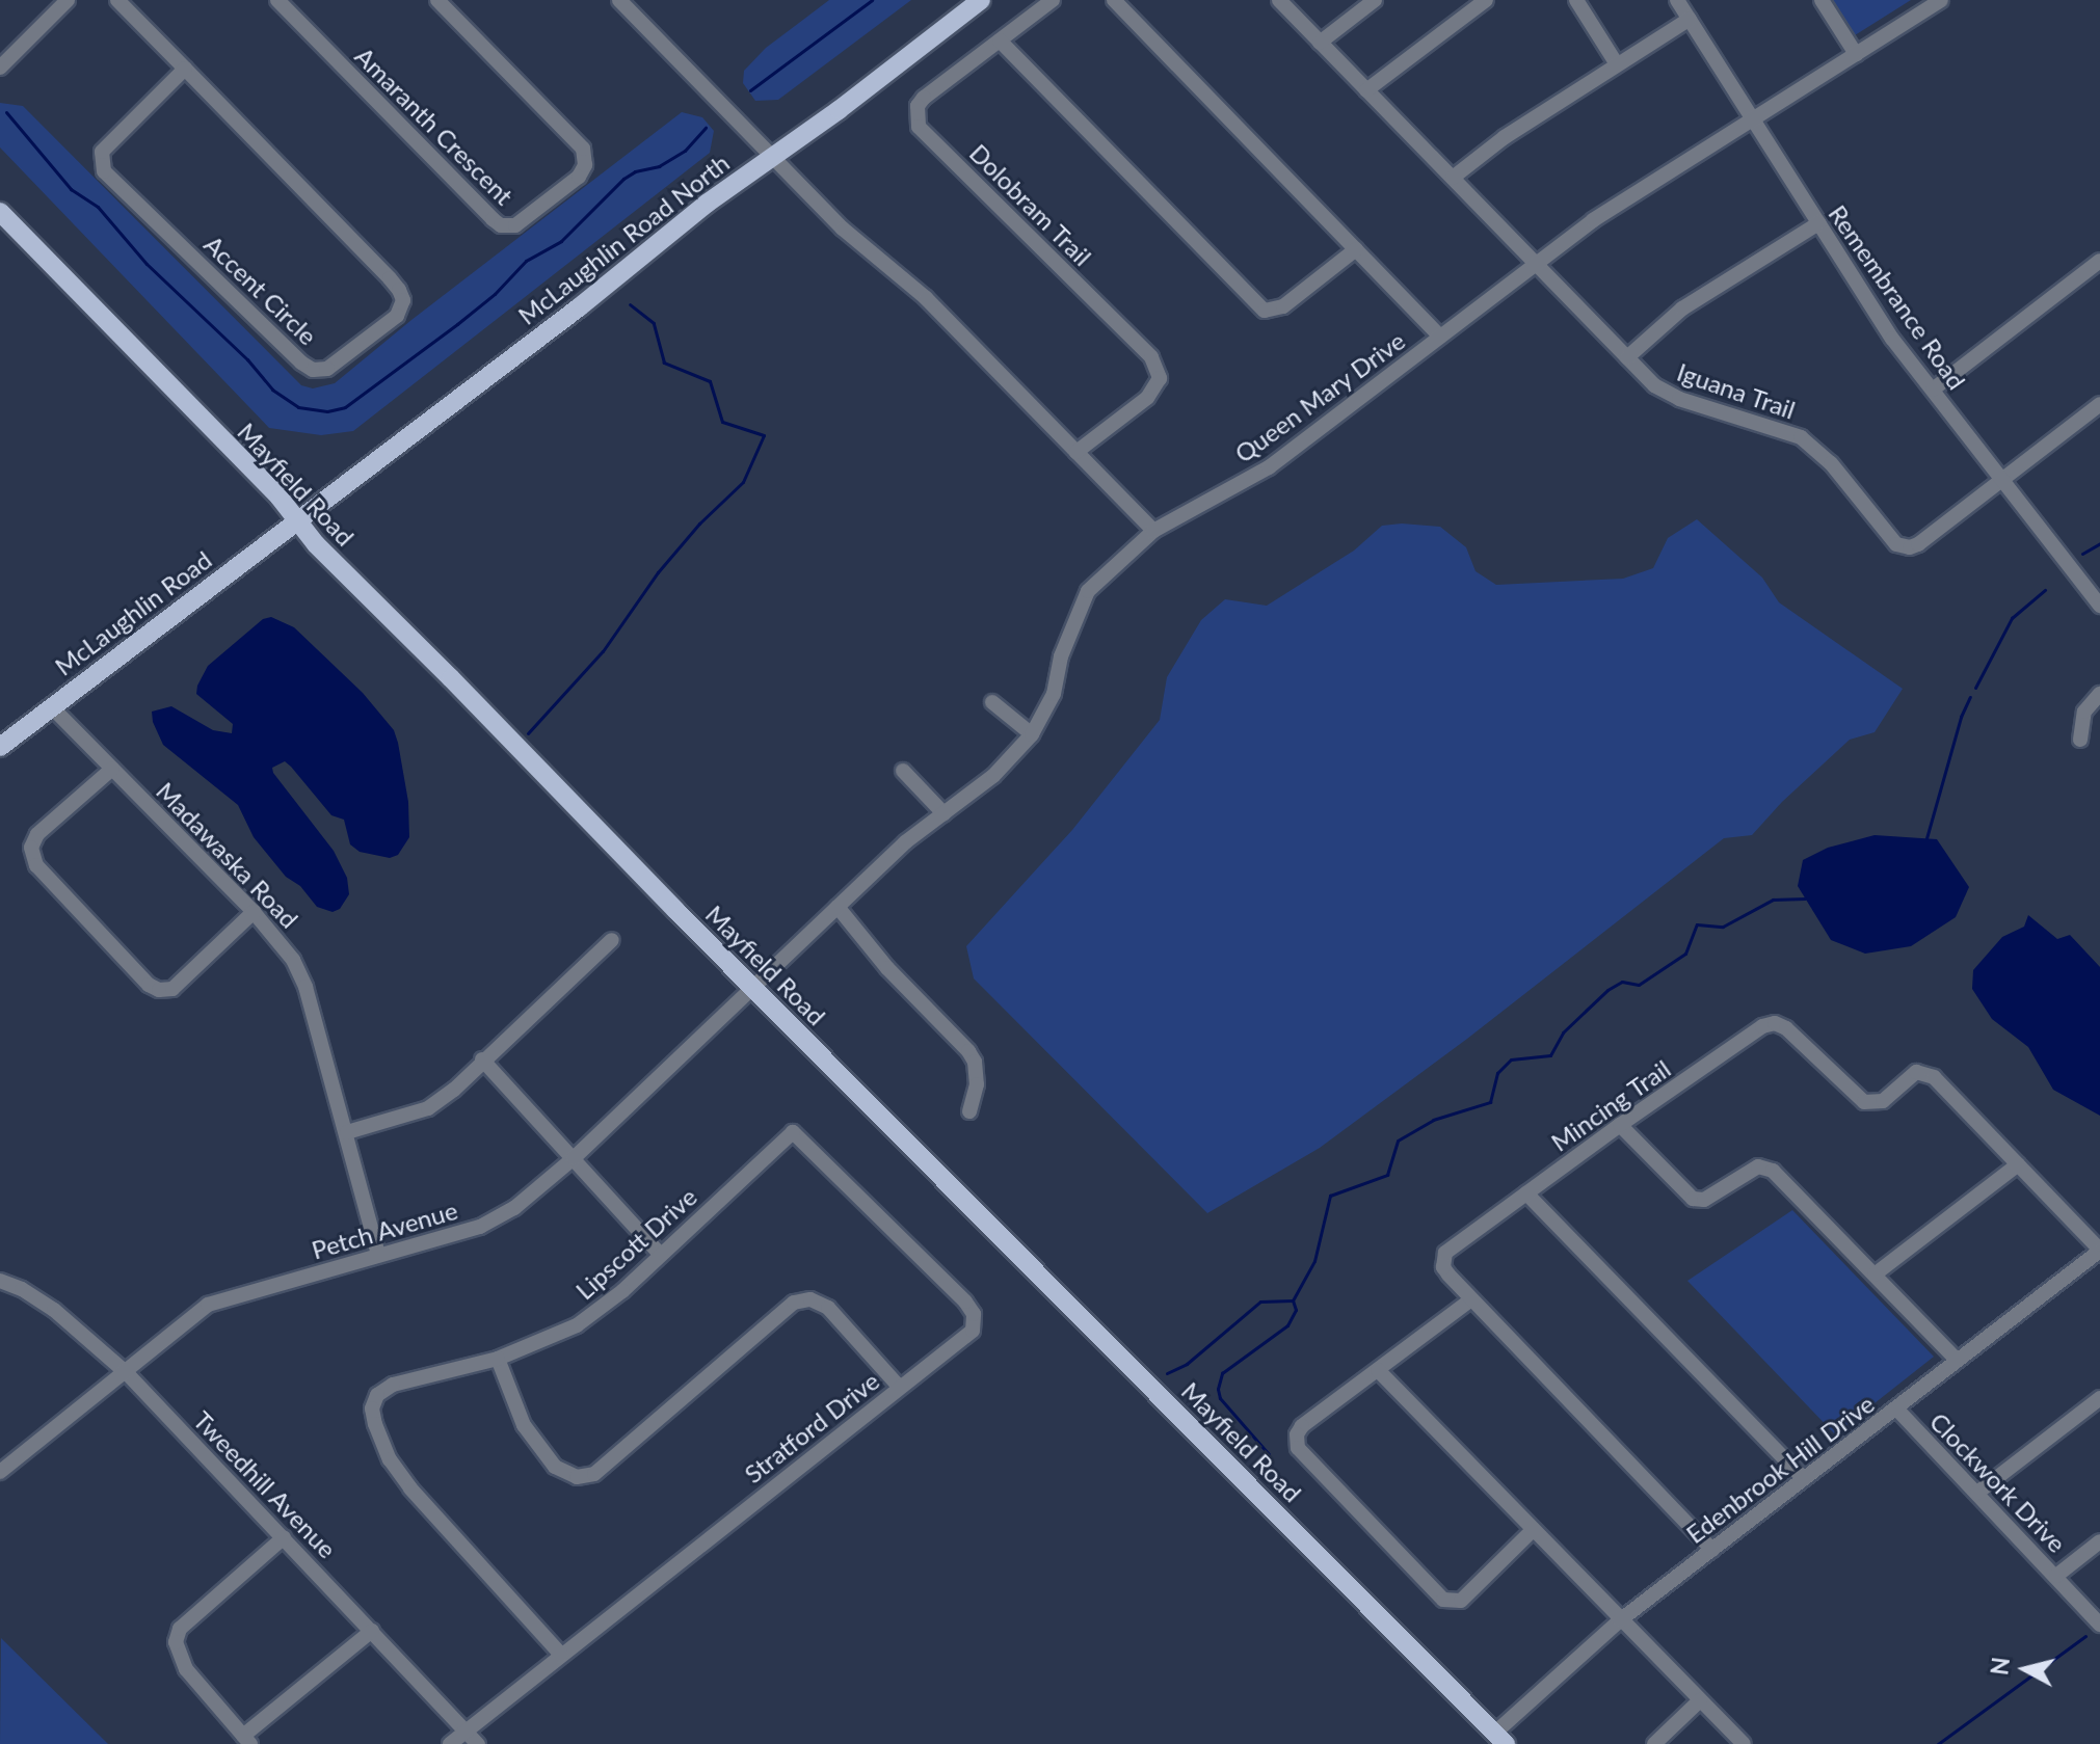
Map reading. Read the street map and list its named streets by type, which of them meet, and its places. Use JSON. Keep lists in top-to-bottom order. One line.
{"streets":{"main road":["McLaughlin Road North","Mayfield Road","McLaughlin Road"],"street":["Amaranth Crescent","Dolobram Trail","Accent Circle","Remembrance Road","Iguana Trail","Queen Mary Drive","Madawaska Road","Mincing Trail","Petch Avenue","Lipscott Drive","Stratford Drive","Edenbrook Hill Drive","Clockwork Drive","Tweedhill Avenue"]},"crossings":[["McLaughlin Road North","Mayfield Road"],["McLaughlin Road North","McLaughlin Road"],["Remembrance Road","Iguana Trail"],["Remembrance Road","Queen Mary Drive"],["Iguana Trail","Queen Mary Drive"],["Queen Mary Drive","Mayfield Road"],["Queen Mary Drive","Petch Avenue"],["Mayfield Road","McLaughlin Road"],["Mayfield Road","Petch Avenue"],["Mayfield Road","Edenbrook Hill Drive"],["McLaughlin Road","Madawaska Road"],["Madawaska Road","Petch Avenue"],["Mincing Trail","Edenbrook Hill Drive"],["Petch Avenue","Tweedhill Avenue"],["Lipscott Drive","Stratford Drive"],["Stratford Drive","Tweedhill Avenue"],["Edenbrook Hill Drive","Clockwork Drive"]],"north":"left"}
